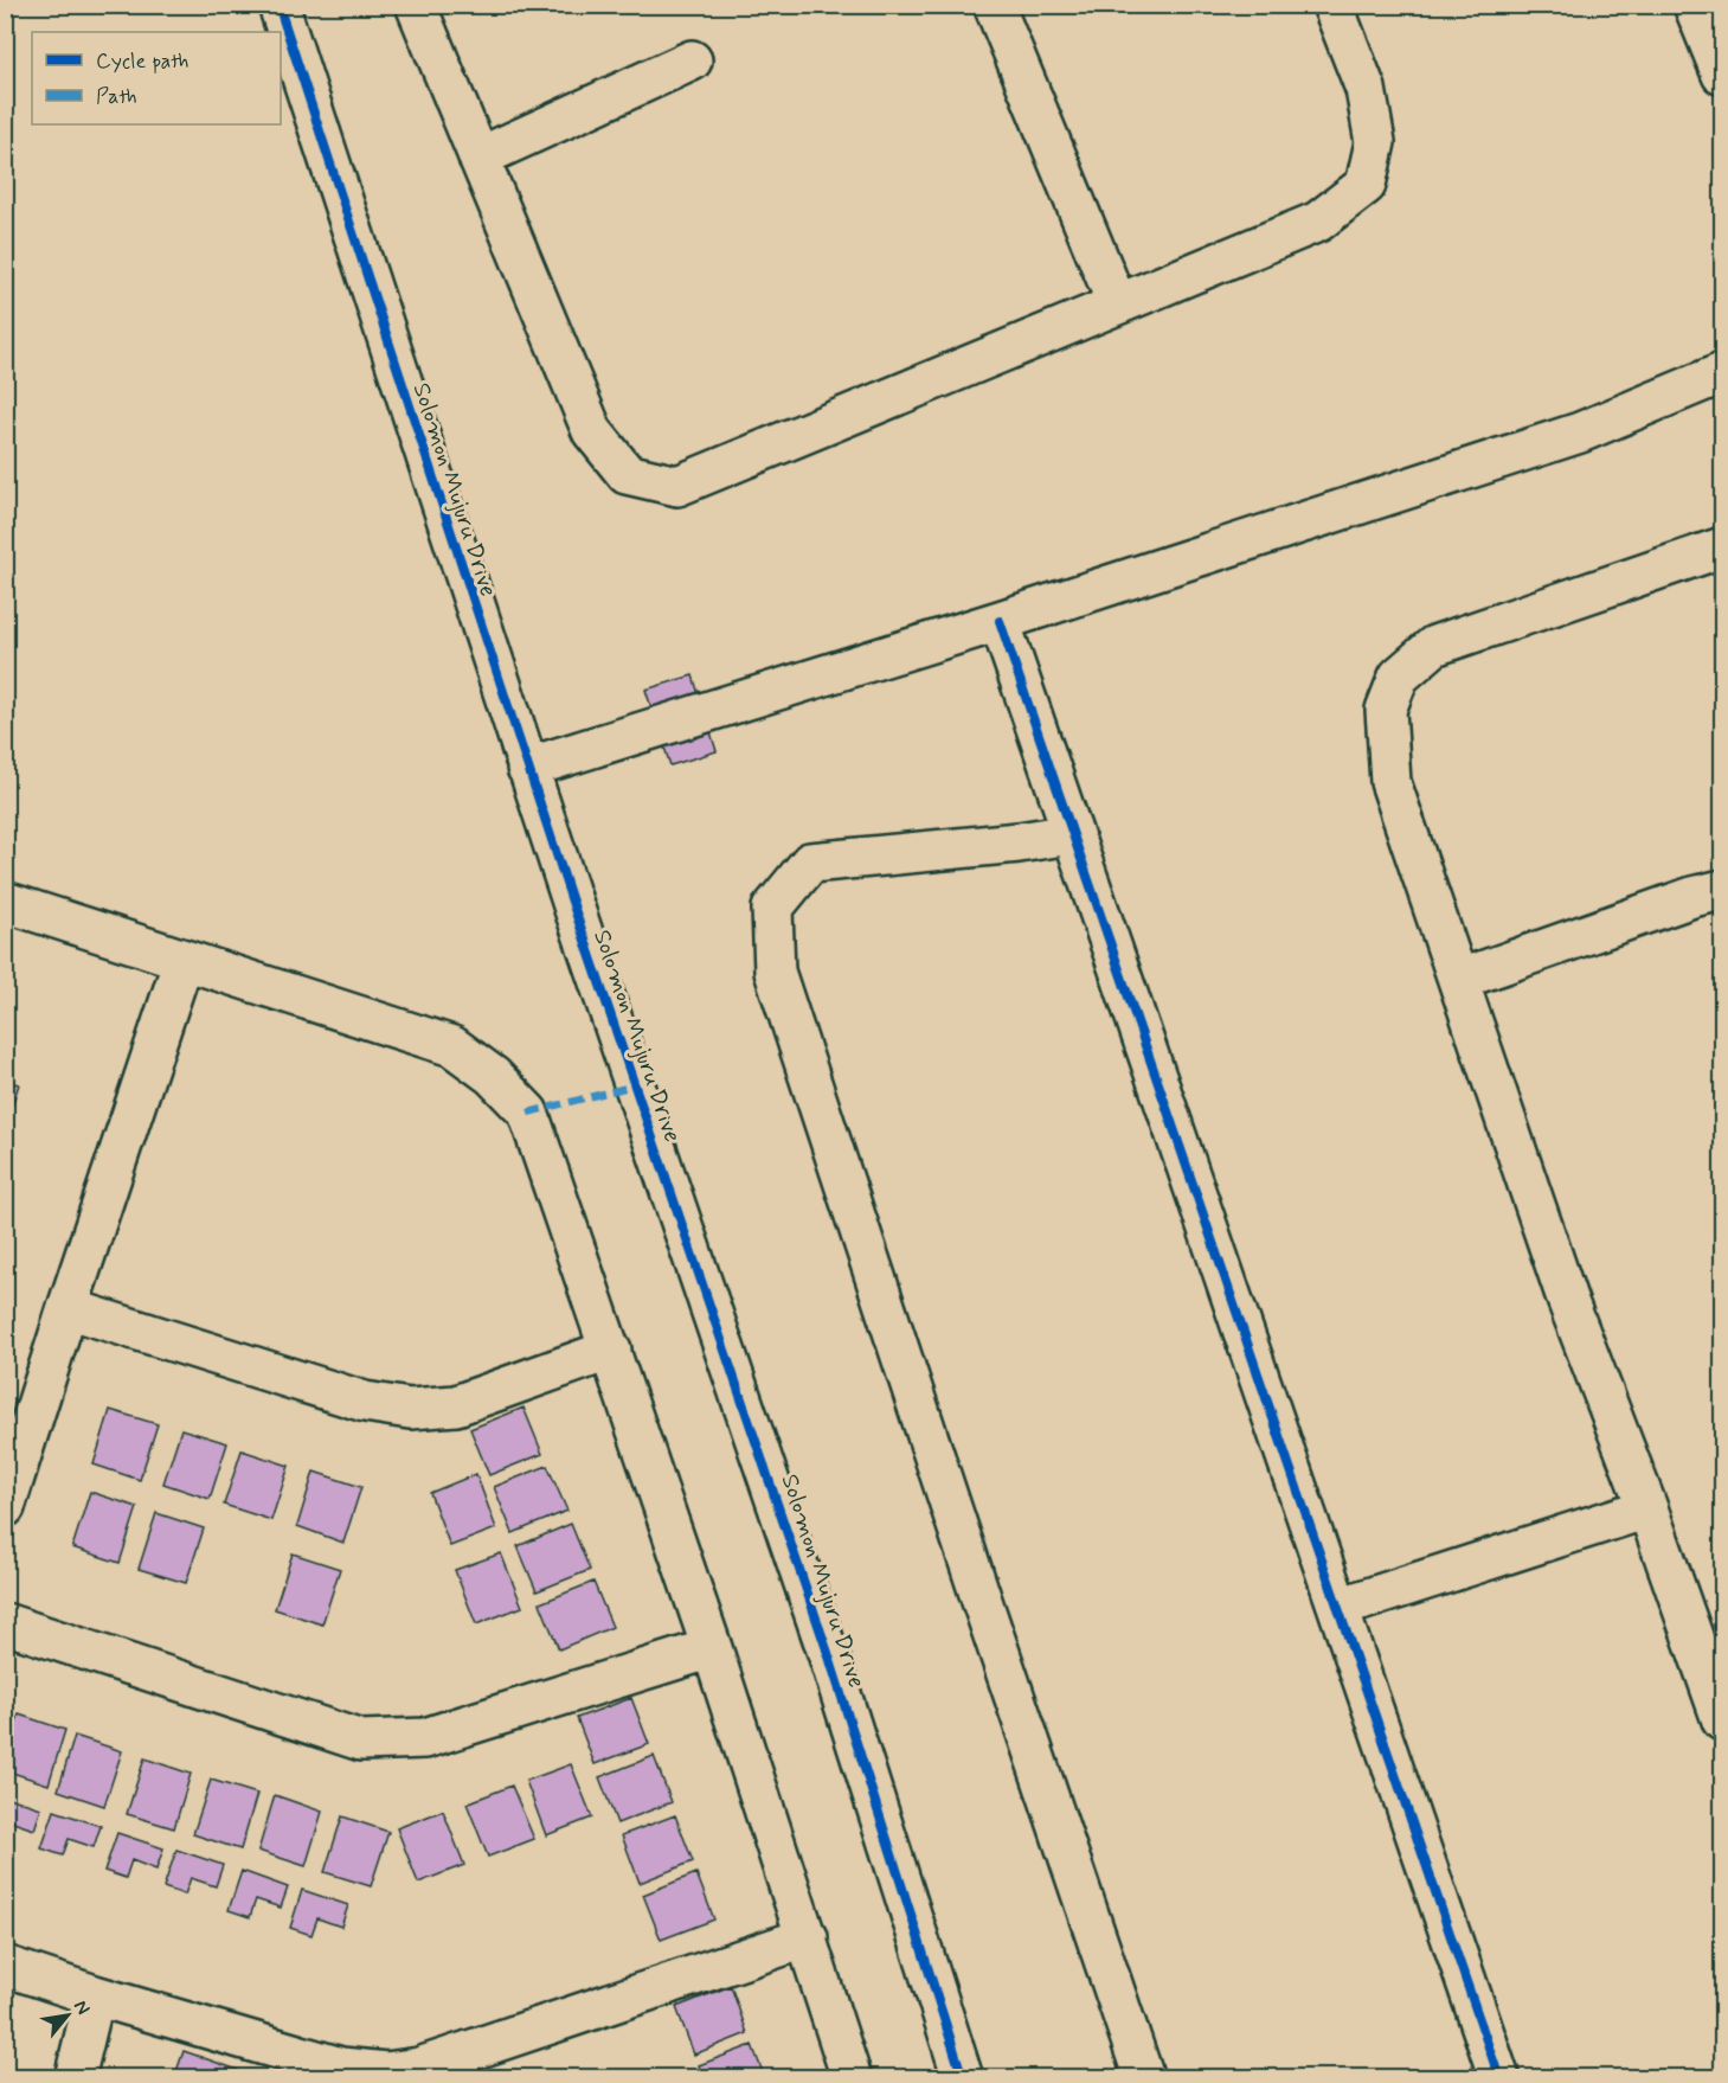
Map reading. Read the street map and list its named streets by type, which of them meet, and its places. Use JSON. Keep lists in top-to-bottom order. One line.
{"streets":{"street":["Solomon Mujuru Drive"]},"legend":["Cycle path","Path"],"north":"top right"}
